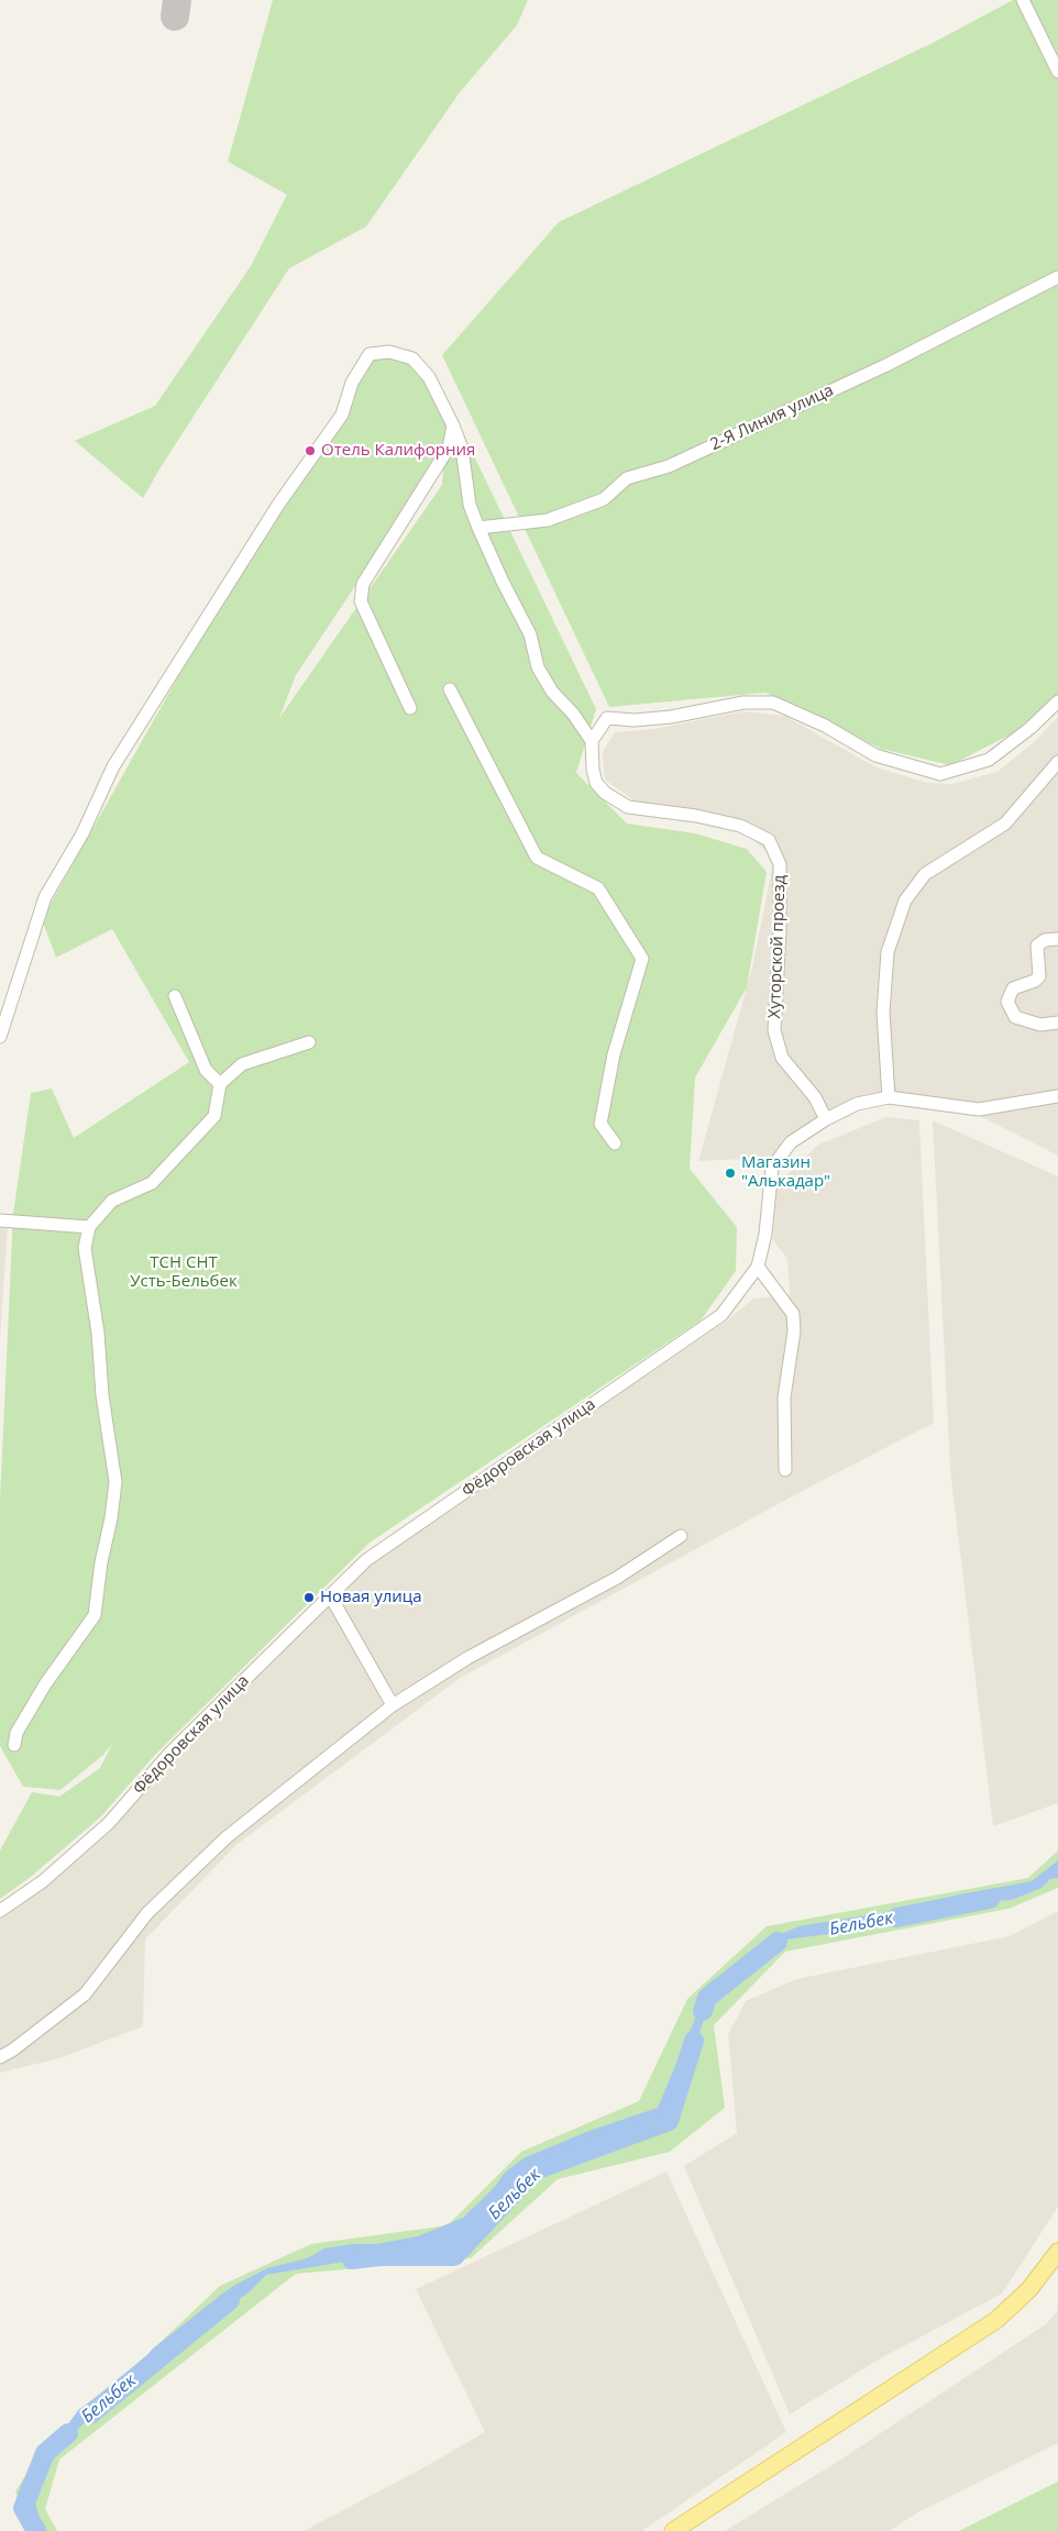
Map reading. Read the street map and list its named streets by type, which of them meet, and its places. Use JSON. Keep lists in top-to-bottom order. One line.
{"streets":{"street":["2-Я Линия улица","Хуторской проезд","Фёдоровская улица"]},"crossings":[["Хуторской проезд","Фёдоровская улица"]],"water":["Бельбек"],"parks":["ТСН СНТ Усть-Бельбек"],"places":["Отель Калифорния","Магазин \"Алькадар\"","Новая улица"]}
